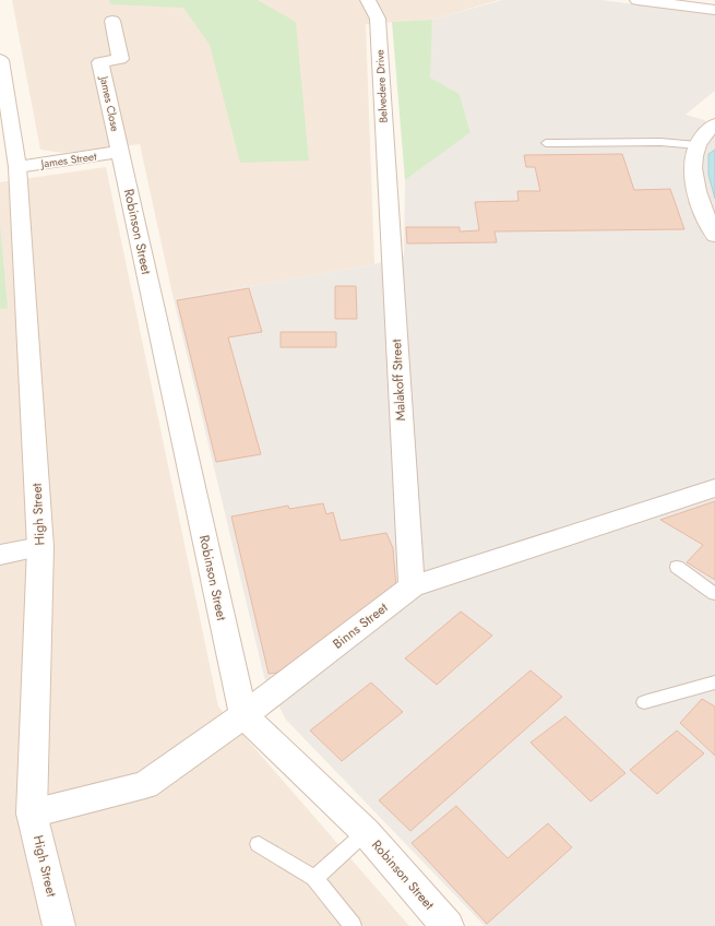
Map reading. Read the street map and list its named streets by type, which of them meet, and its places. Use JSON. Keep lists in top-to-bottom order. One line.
{"streets":{"street":["Belvedere Drive","James Close","James Street","Robinson Street","Malakoff Street","High Street","Binns Street"]},"crossings":[["Belvedere Drive","Malakoff Street"],["James Close","James Street"],["James Close","Robinson Street"],["James Street","Robinson Street"],["James Street","High Street"],["Robinson Street","Binns Street"],["Malakoff Street","Binns Street"],["High Street","Binns Street"]]}
